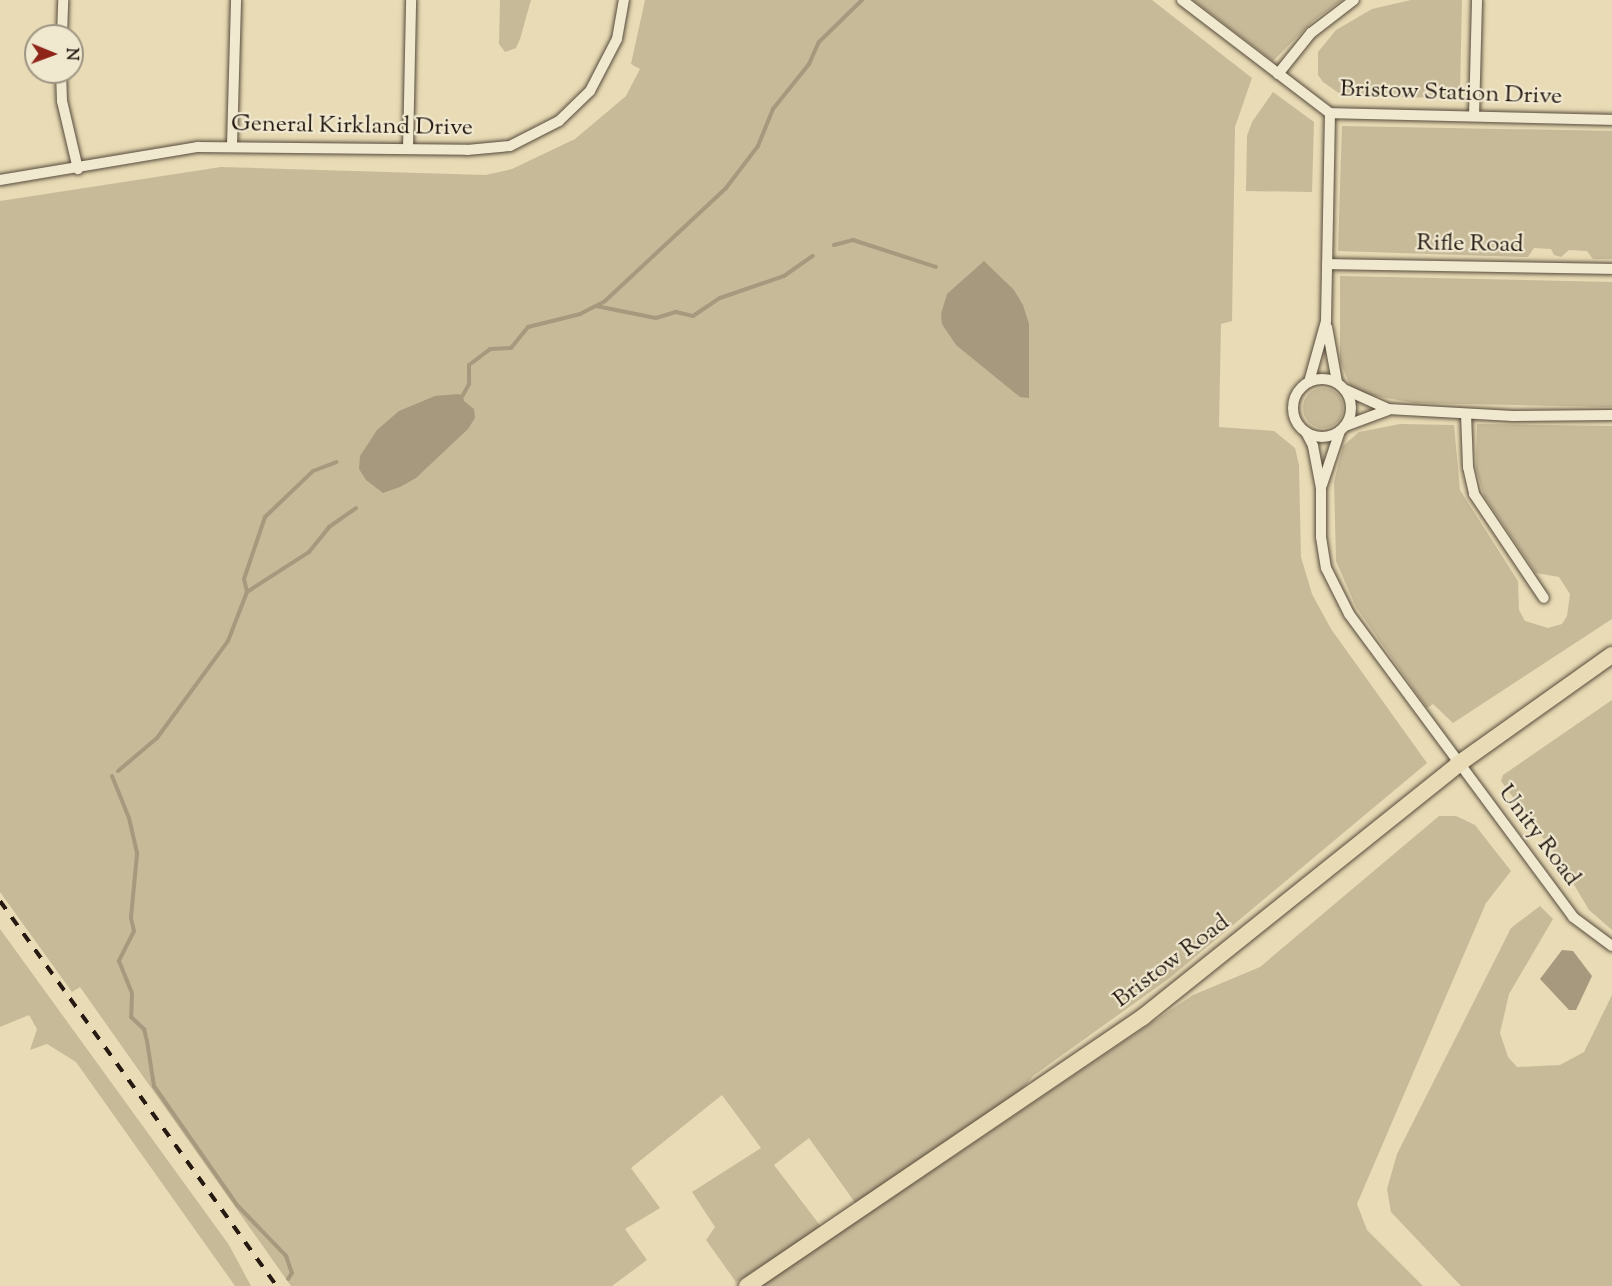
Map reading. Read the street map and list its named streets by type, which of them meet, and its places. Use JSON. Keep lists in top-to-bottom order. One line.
{"streets":{"main road":["Bristow Road"],"street":["Bristow Station Drive","General Kirkland Drive","Rifle Road","Unity Road"]},"crossings":[["Unity Road","Bristow Road"]],"north":"right"}
